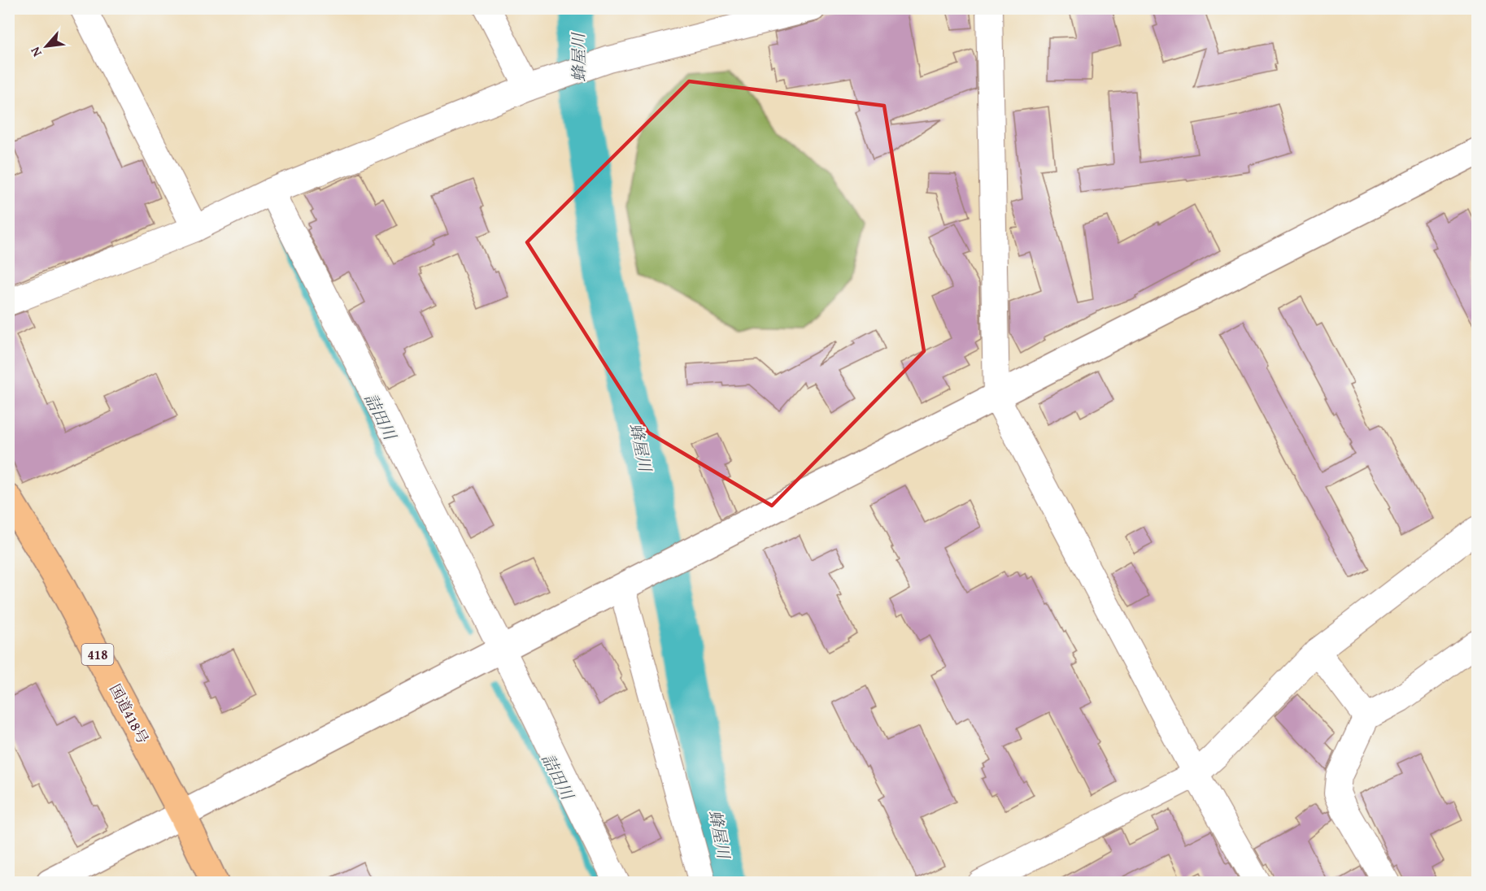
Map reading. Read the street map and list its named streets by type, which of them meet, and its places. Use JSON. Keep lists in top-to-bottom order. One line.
{"streets":{"highway":["418","国道418号"]},"water":["蜂屋川","詰田川"],"north":"bottom left"}
